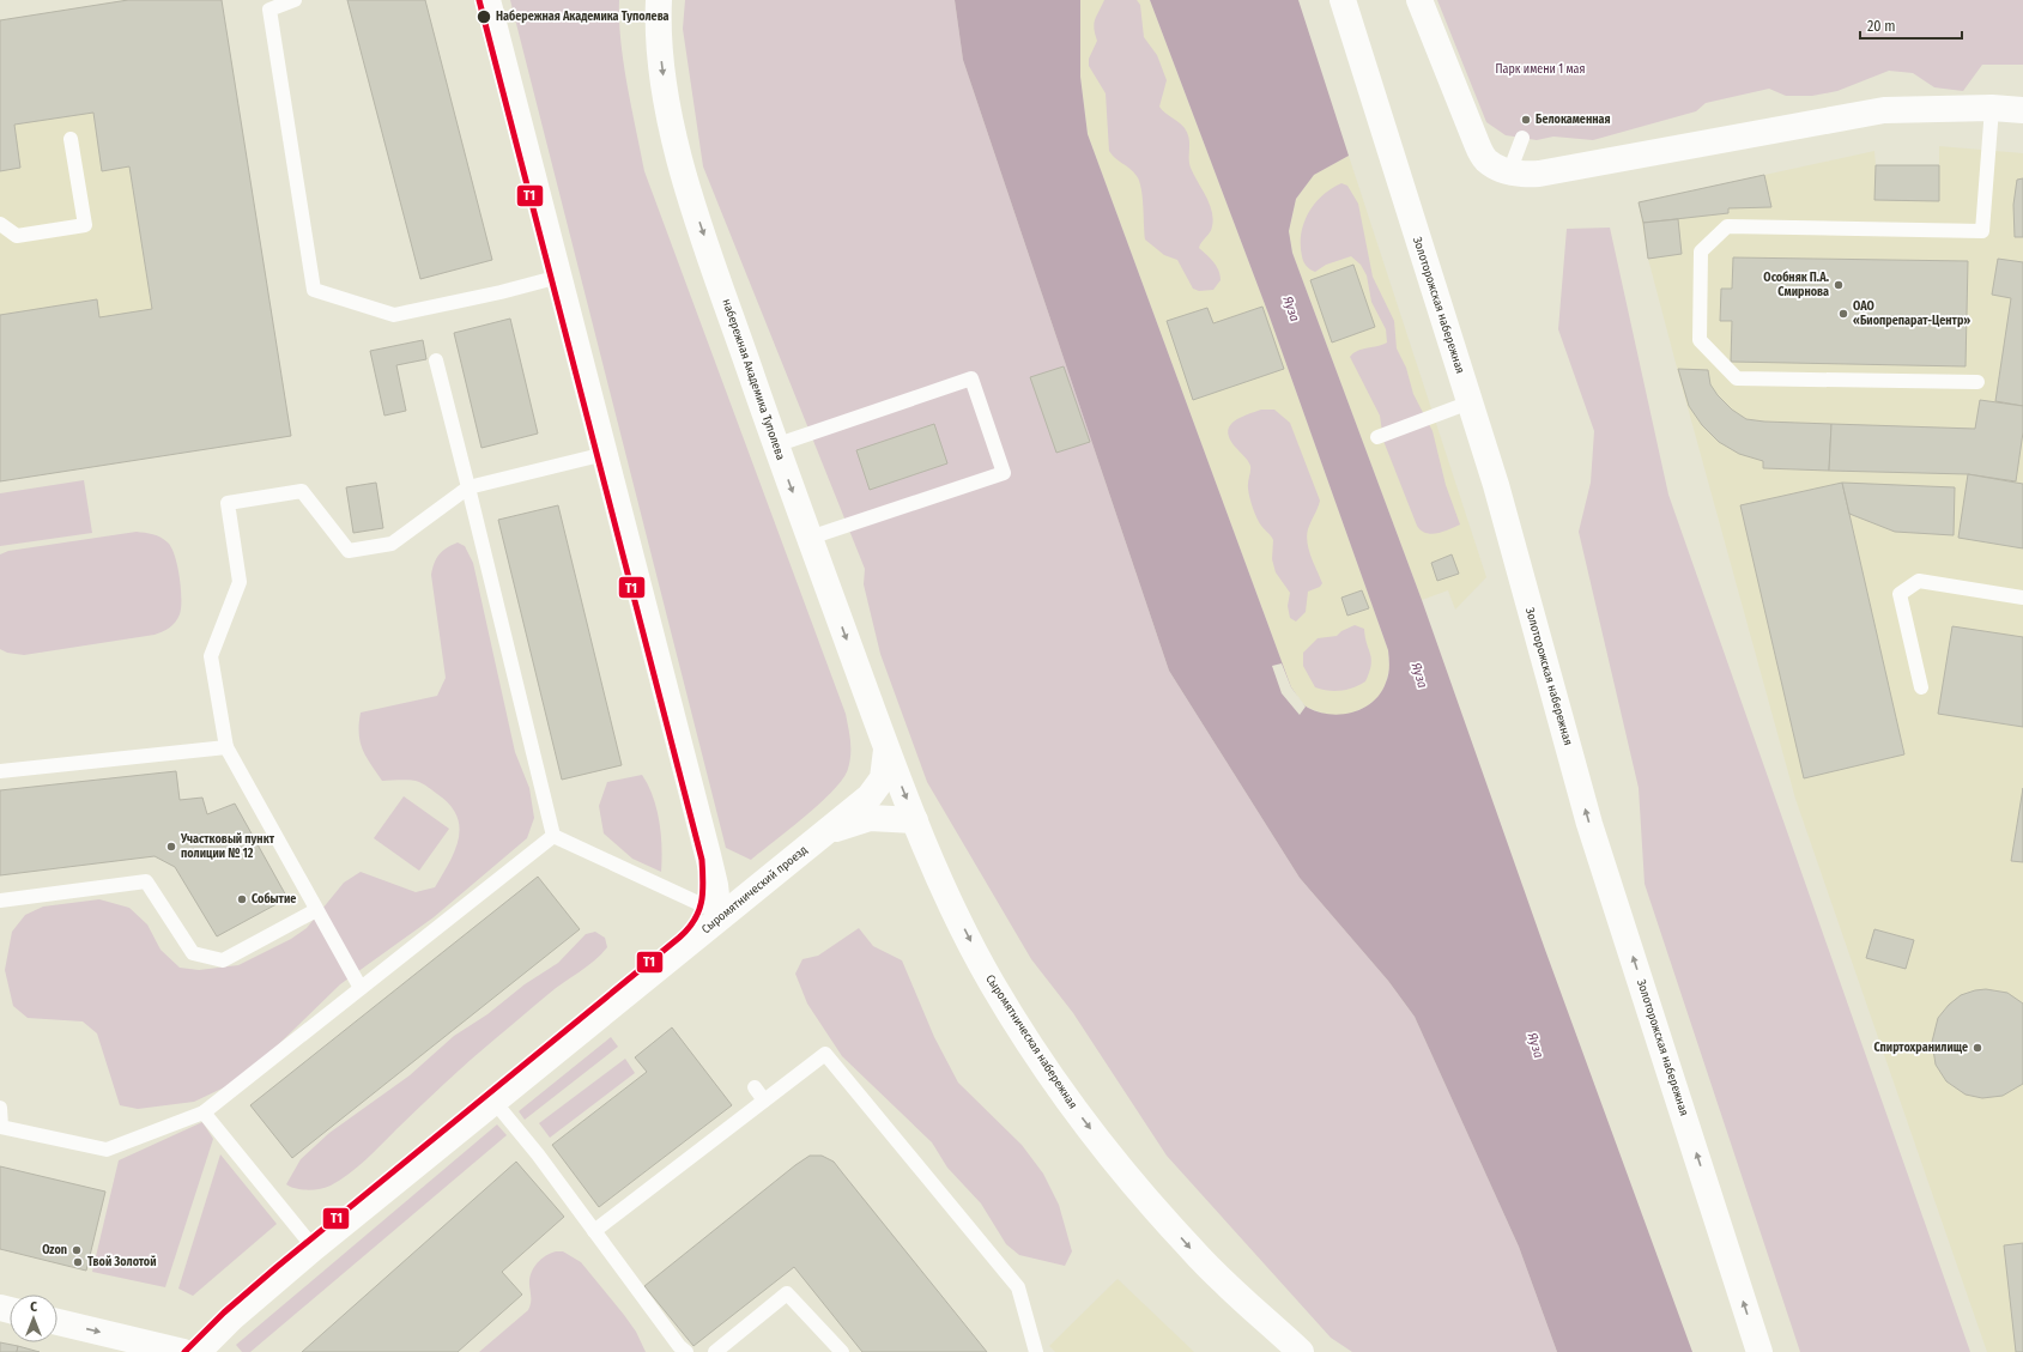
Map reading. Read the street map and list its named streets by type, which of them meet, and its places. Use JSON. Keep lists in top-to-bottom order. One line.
{"streets":{"main road":["Золоторожская набережная","набережная Академика Туполева","Сыромятнический проезд","Сыромятническая набережная"]},"crossings":[["набережная Академика Туполева","Сыромятнический проезд"],["набережная Академика Туполева","Сыромятническая набережная"],["Сыромятнический проезд","Сыромятническая набережная"]],"one_way":["Золоторожская набережная","Сыромятническая набережная"],"water":["Яуза"],"parks":["Парк имени 1 мая"],"places":["Набережная Академика Туполева","Белокаменная","Особняк П.А. Смирнова","ОАО «Биопрепарат-Центр»","Участковый пункт полиции № 12","Событие","Спиртохранилище","Ozon","Твой Золотой"],"lines":["transit line T1"],"scale_bar":"20 m","north":"top"}
